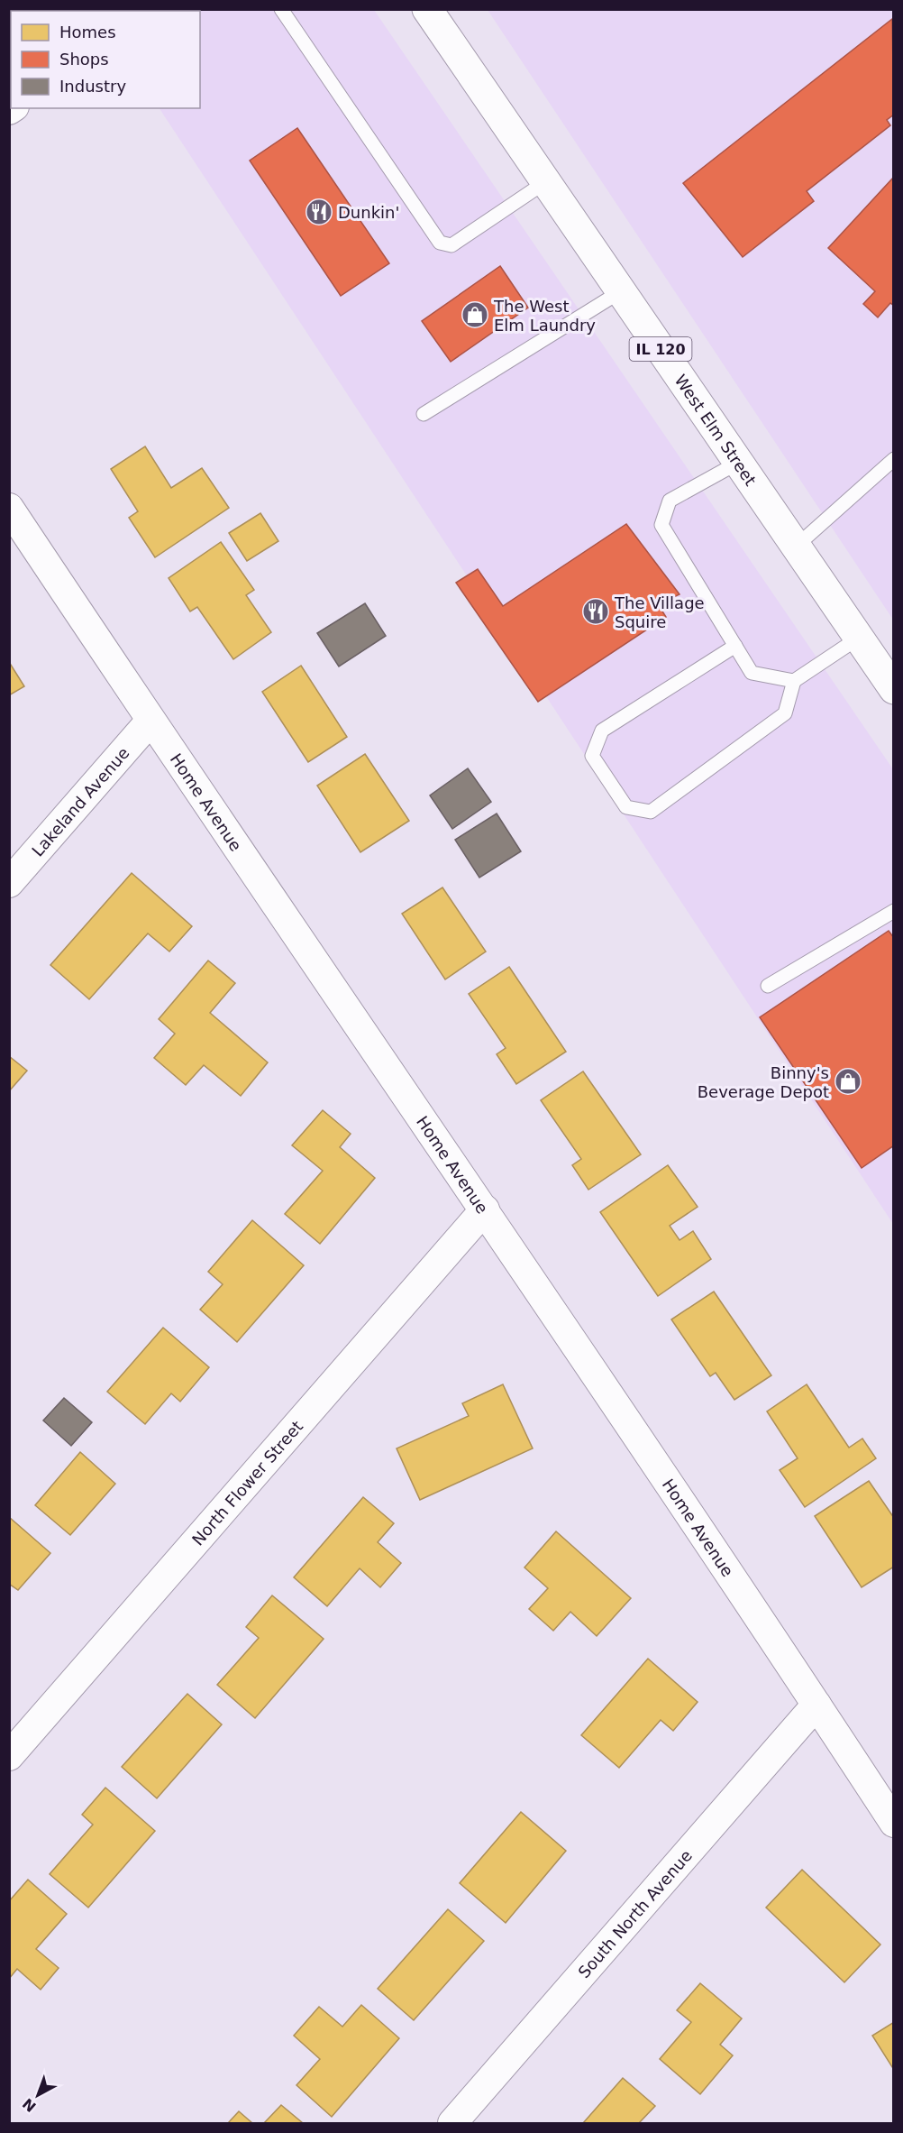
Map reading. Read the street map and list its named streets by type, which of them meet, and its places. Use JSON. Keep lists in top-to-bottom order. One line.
{"streets":{"main road":["IL 120","West Elm Street"],"street":["Lakeland Avenue","Home Avenue","North Flower Street","South North Avenue"]},"crossings":[["Lakeland Avenue","Home Avenue"],["Home Avenue","North Flower Street"],["Home Avenue","South North Avenue"]],"places":{"restaurant":["Dunkin'","The Village Squire"],"shop":["The West Elm Laundry","Binny's Beverage Depot"]},"legend":["Homes","Shops","Industry"],"north":"bottom left"}
